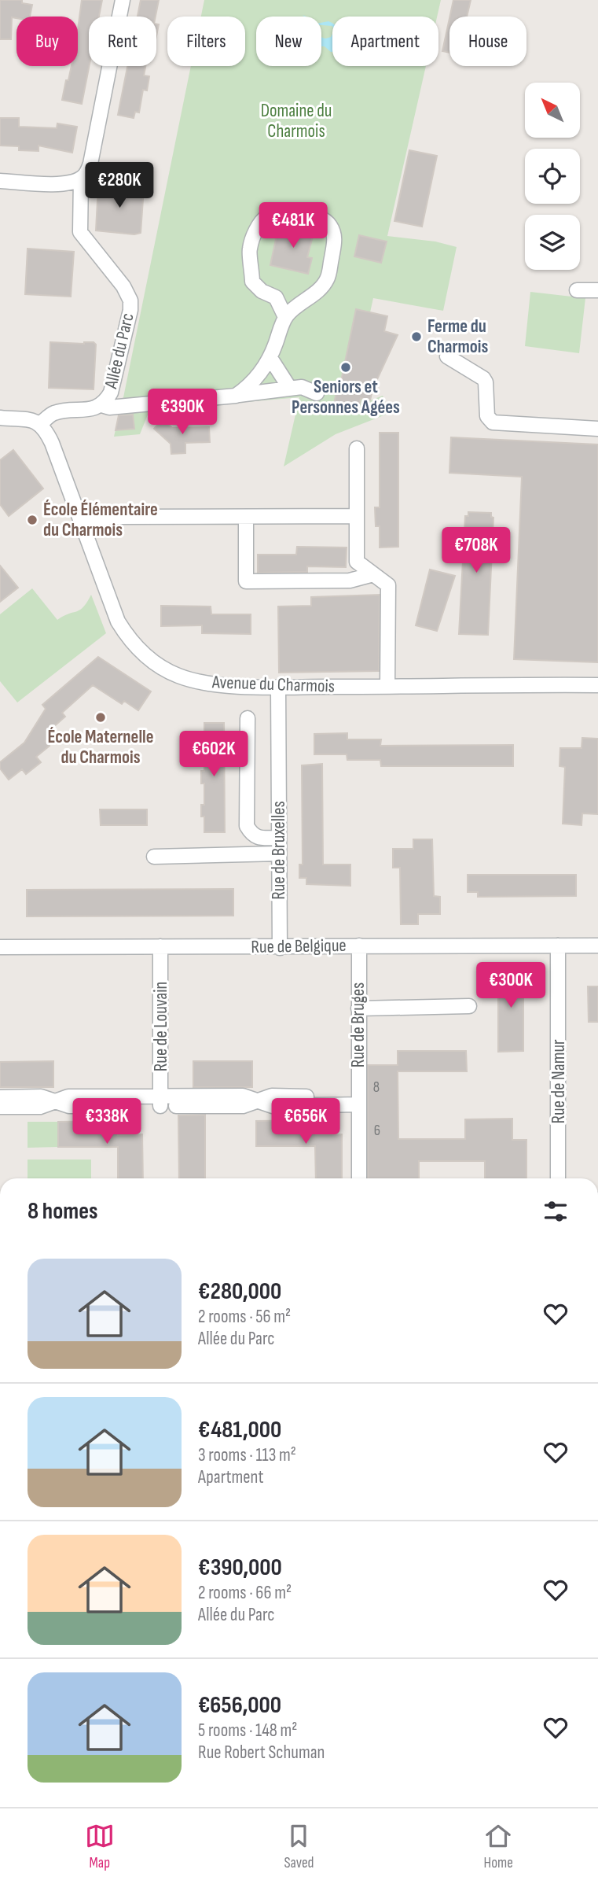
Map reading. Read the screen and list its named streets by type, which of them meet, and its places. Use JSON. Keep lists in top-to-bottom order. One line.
{"streets":{"street":["Allée du Parc","Avenue du Charmois","Rue de Bruxelles","Rue de Belgique","Rue de Bruges","Rue de Louvain","Rue de Namur"]},"crossings":[["Allée du Parc","Avenue du Charmois"],["Avenue du Charmois","Rue de Bruxelles"],["Rue de Bruxelles","Rue de Belgique"],["Rue de Belgique","Rue de Bruges"],["Rue de Belgique","Rue de Louvain"],["Rue de Belgique","Rue de Namur"]],"parks":["Domaine du Charmois"],"places":["Ferme du Charmois","Seniors et Personnes Agées","École Élémentaire du Charmois","École Maternelle du Charmois"],"house_numbers":["8","6"],"north":"top left","page":{"chip":["Buy","Rent","Filters","New","Apartment","House"],"price":["€280K","€481K","€390K","€708K","€602K","€300K","€338K","€656K"],"heading":"8 homes","list":[{"name":"€280,000","note":"2 rooms · 56 m² · Allée du Parc"},{"name":"€481,000","note":"3 rooms · 113 m² · Apartment"},{"name":"€390,000","note":"2 rooms · 66 m² · Allée du Parc"},{"name":"€656,000","note":"5 rooms · 148 m² · Rue Robert Schuman"}],"tabs":["Map","Saved","Home"]}}
